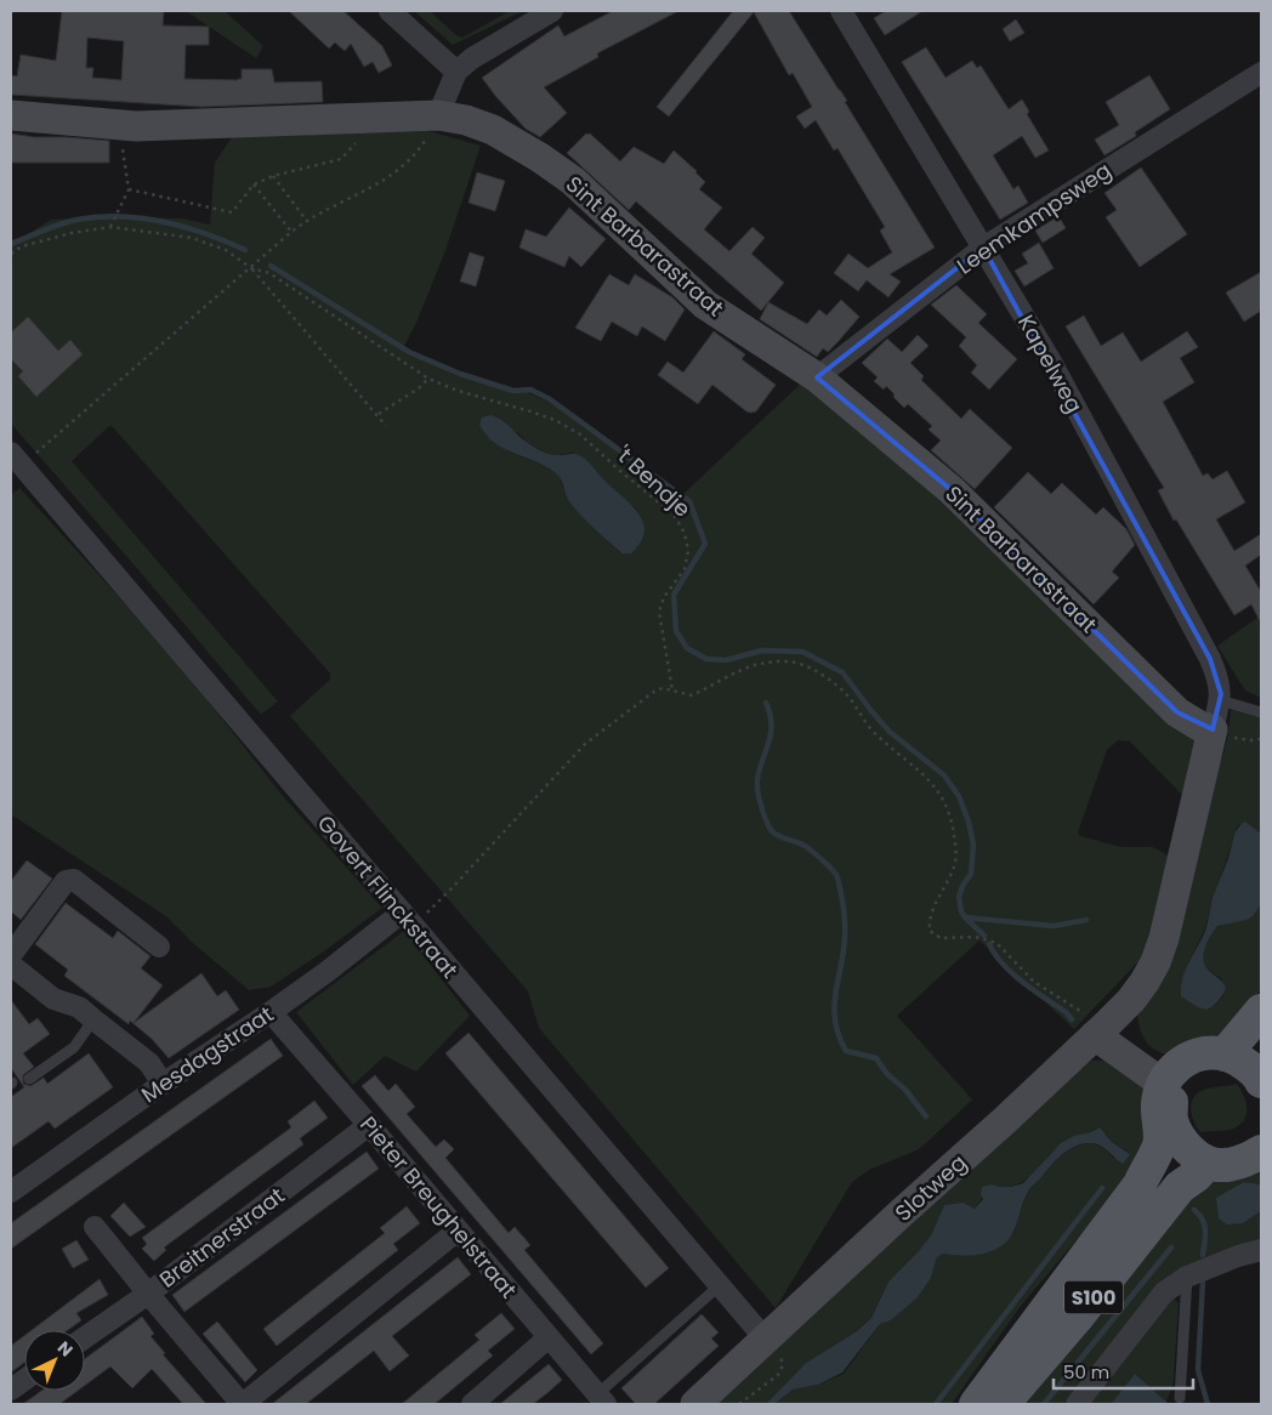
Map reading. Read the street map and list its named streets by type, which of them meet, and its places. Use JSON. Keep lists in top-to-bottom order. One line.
{"streets":{"main road":["S100"],"street":["Leemkampsweg","Sint Barbarastraat","Kapelweg","Govert Flinckstraat","Mesdagstraat","Slotweg","Pieter Breughelstraat","Breitnerstraat"],"path":["'t Bendje"]},"crossings":[["Leemkampsweg","Sint Barbarastraat"],["Leemkampsweg","Kapelweg"],["Sint Barbarastraat","Kapelweg"],["Sint Barbarastraat","Slotweg"],["Kapelweg","Slotweg"],["Govert Flinckstraat","Mesdagstraat"],["Govert Flinckstraat","Slotweg"],["Mesdagstraat","Pieter Breughelstraat"],["Pieter Breughelstraat","Breitnerstraat"]],"scale_bar":"50 m","north":"top right"}
